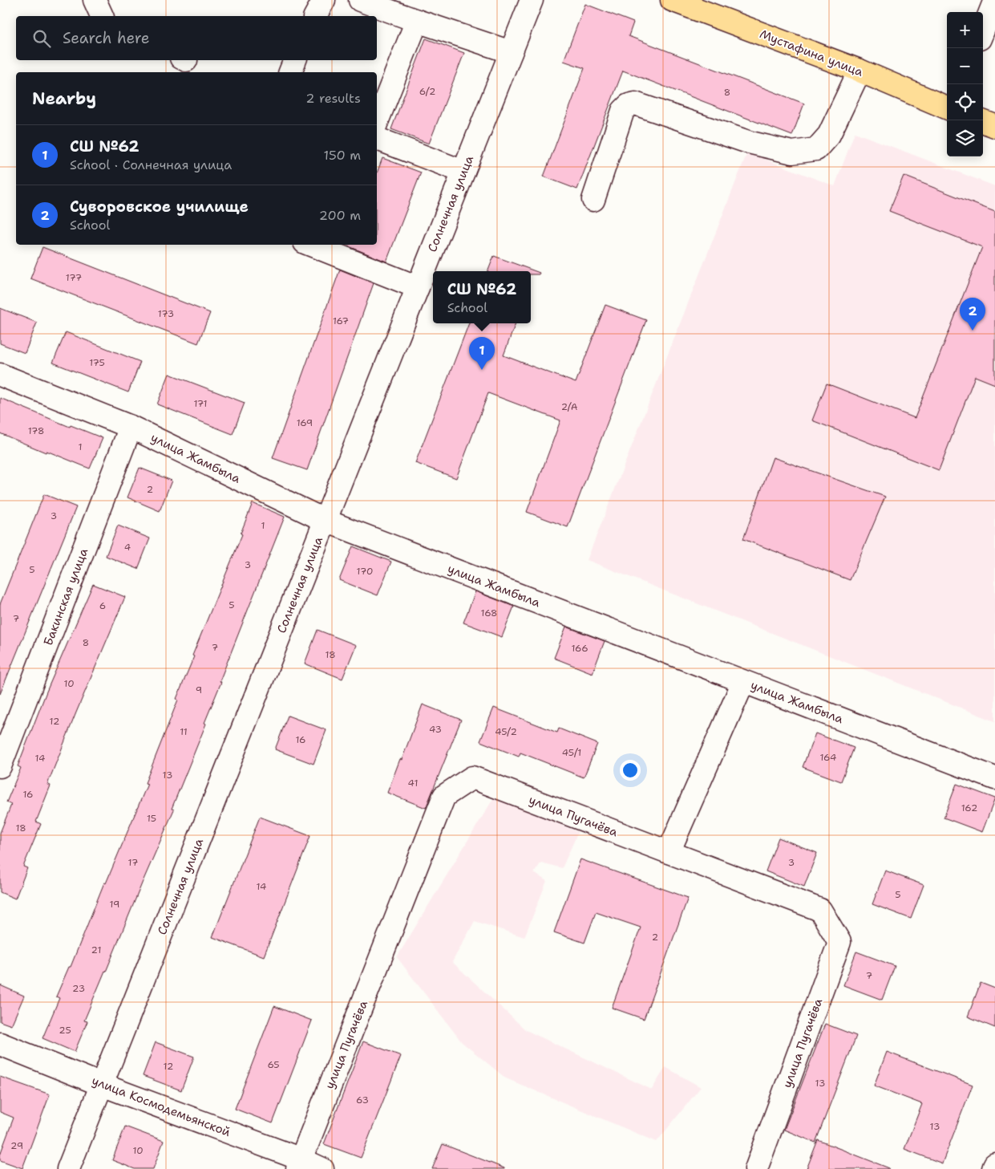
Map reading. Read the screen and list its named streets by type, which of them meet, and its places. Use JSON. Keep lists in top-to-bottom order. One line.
{"streets":{"main road":["Мустафина улица"],"street":["Солнечная улица","улица Жамбыла","Бакинская улица","улица Пугачёва","улица Космодемьянской"]},"crossings":[["Солнечная улица","улица Жамбыла"],["Солнечная улица","улица Космодемьянской"],["улица Жамбыла","Бакинская улица"],["улица Пугачёва","улица Космодемьянской"]],"house_numbers":["6/2","8","177","173","167","175","171","2/А","169","178","1","2","3","1","4","3","5","170","5","6","168","7","8","7","166","18","10","9","12","43","11","45/2","16","45/1","164","14","13","41","16","162","15","18","17","3","14","5","19","2","21","7","23","25","65","12","13","63","13","29","10"],"page":{"map_buttons":["+","−"],"search":"Search here","heading":["Nearby","2 results"],"list":[{"mark":"1","name":"СШ №62","note":"School · Солнечная улица","value":"150 m"},{"mark":"2","name":"Суворовское училище","note":"School","value":"200 m"}],"popup":["СШ №62","School"],"pins":["2","1"]}}
